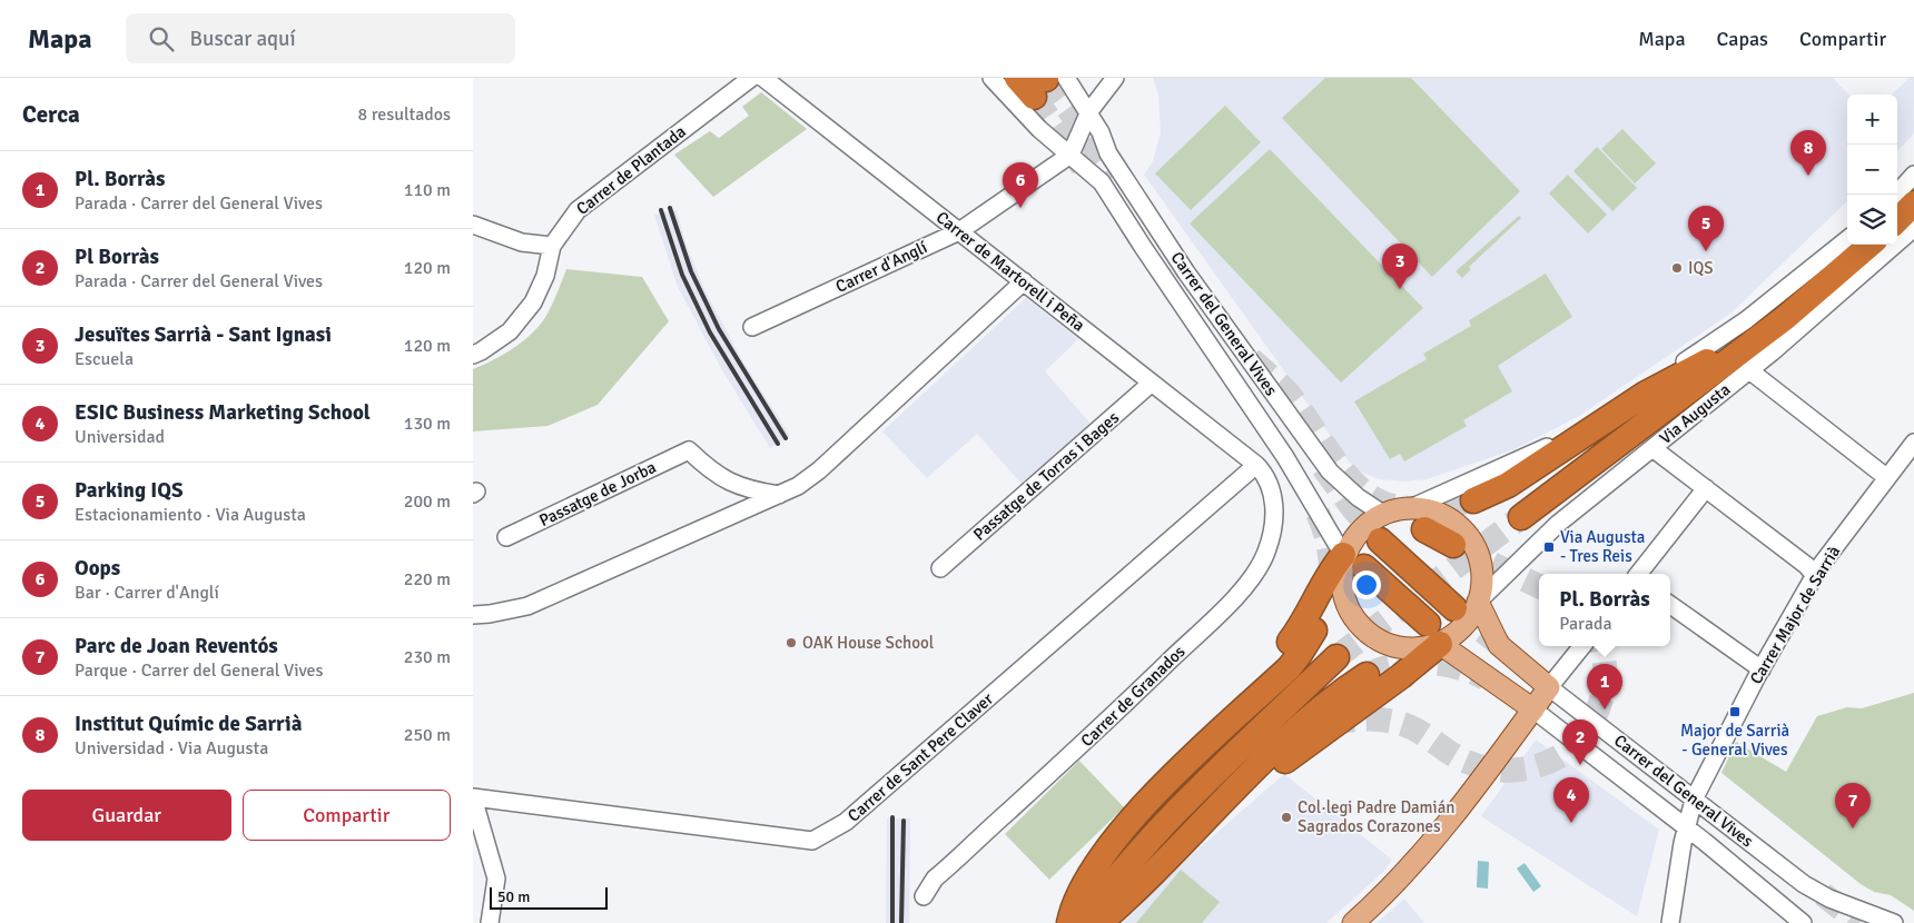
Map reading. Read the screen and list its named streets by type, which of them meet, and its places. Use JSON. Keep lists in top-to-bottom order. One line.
{"streets":{"main road":["Carrer del General Vives"],"street":["Carrer de Plantada","Carrer d'Anglí","Carrer de Martorell i Peña","Via Augusta","Passatge de Torras i Bages","Passatge de Jorba","Carrer Major de Sarrià","Carrer de Granados","Carrer de Sant Pere Claver"]},"crossings":[["Carrer d'Anglí","Carrer de Martorell i Peña"],["Carrer d'Anglí","Carrer del General Vives"],["Carrer de Martorell i Peña","Passatge de Torras i Bages"],["Carrer de Martorell i Peña","Carrer de Granados"],["Carrer de Martorell i Peña","Carrer de Sant Pere Claver"],["Carrer del General Vives","Via Augusta"],["Carrer del General Vives","Carrer Major de Sarrià"],["Carrer de Granados","Carrer de Sant Pere Claver"]],"places":{"other":["IQS","OAK House School","Col·legi Padre Damián Sagrados Corazones"],"transit":["Via Augusta - Tres Reis","Major de Sarrià - General Vives"]},"scale_bar":"50 m","page":{"header":"Mapa","search":"Buscar aquí","nav":["Mapa","Capas","Compartir"],"heading":["Cerca","8 resultados"],"map_buttons":["+","−"],"pins":["8","6","5","3","1","2","4","7"],"list":[{"mark":"1","name":"Pl. Borràs","note":"Parada · Carrer del General Vives","value":"110 m"},{"mark":"2","name":"Pl Borràs","note":"Parada · Carrer del General Vives","value":"120 m"},{"mark":"3","name":"Jesuïtes Sarrià - Sant Ignasi","note":"Escuela","value":"120 m"},{"mark":"4","name":"ESIC Business Marketing School","note":"Universidad","value":"130 m"},{"mark":"5","name":"Parking IQS","note":"Estacionamiento · Via Augusta","value":"200 m"},{"mark":"6","name":"Oops","note":"Bar · Carrer d'Anglí","value":"220 m"},{"mark":"7","name":"Parc de Joan Reventós","note":"Parque · Carrer del General Vives","value":"230 m"},{"mark":"8","name":"Institut Químic de Sarrià","note":"Universidad · Via Augusta","value":"250 m"}],"popup":["Pl. Borràs","Parada"],"buttons":["Guardar","Compartir"],"scale":"50 m"}}
